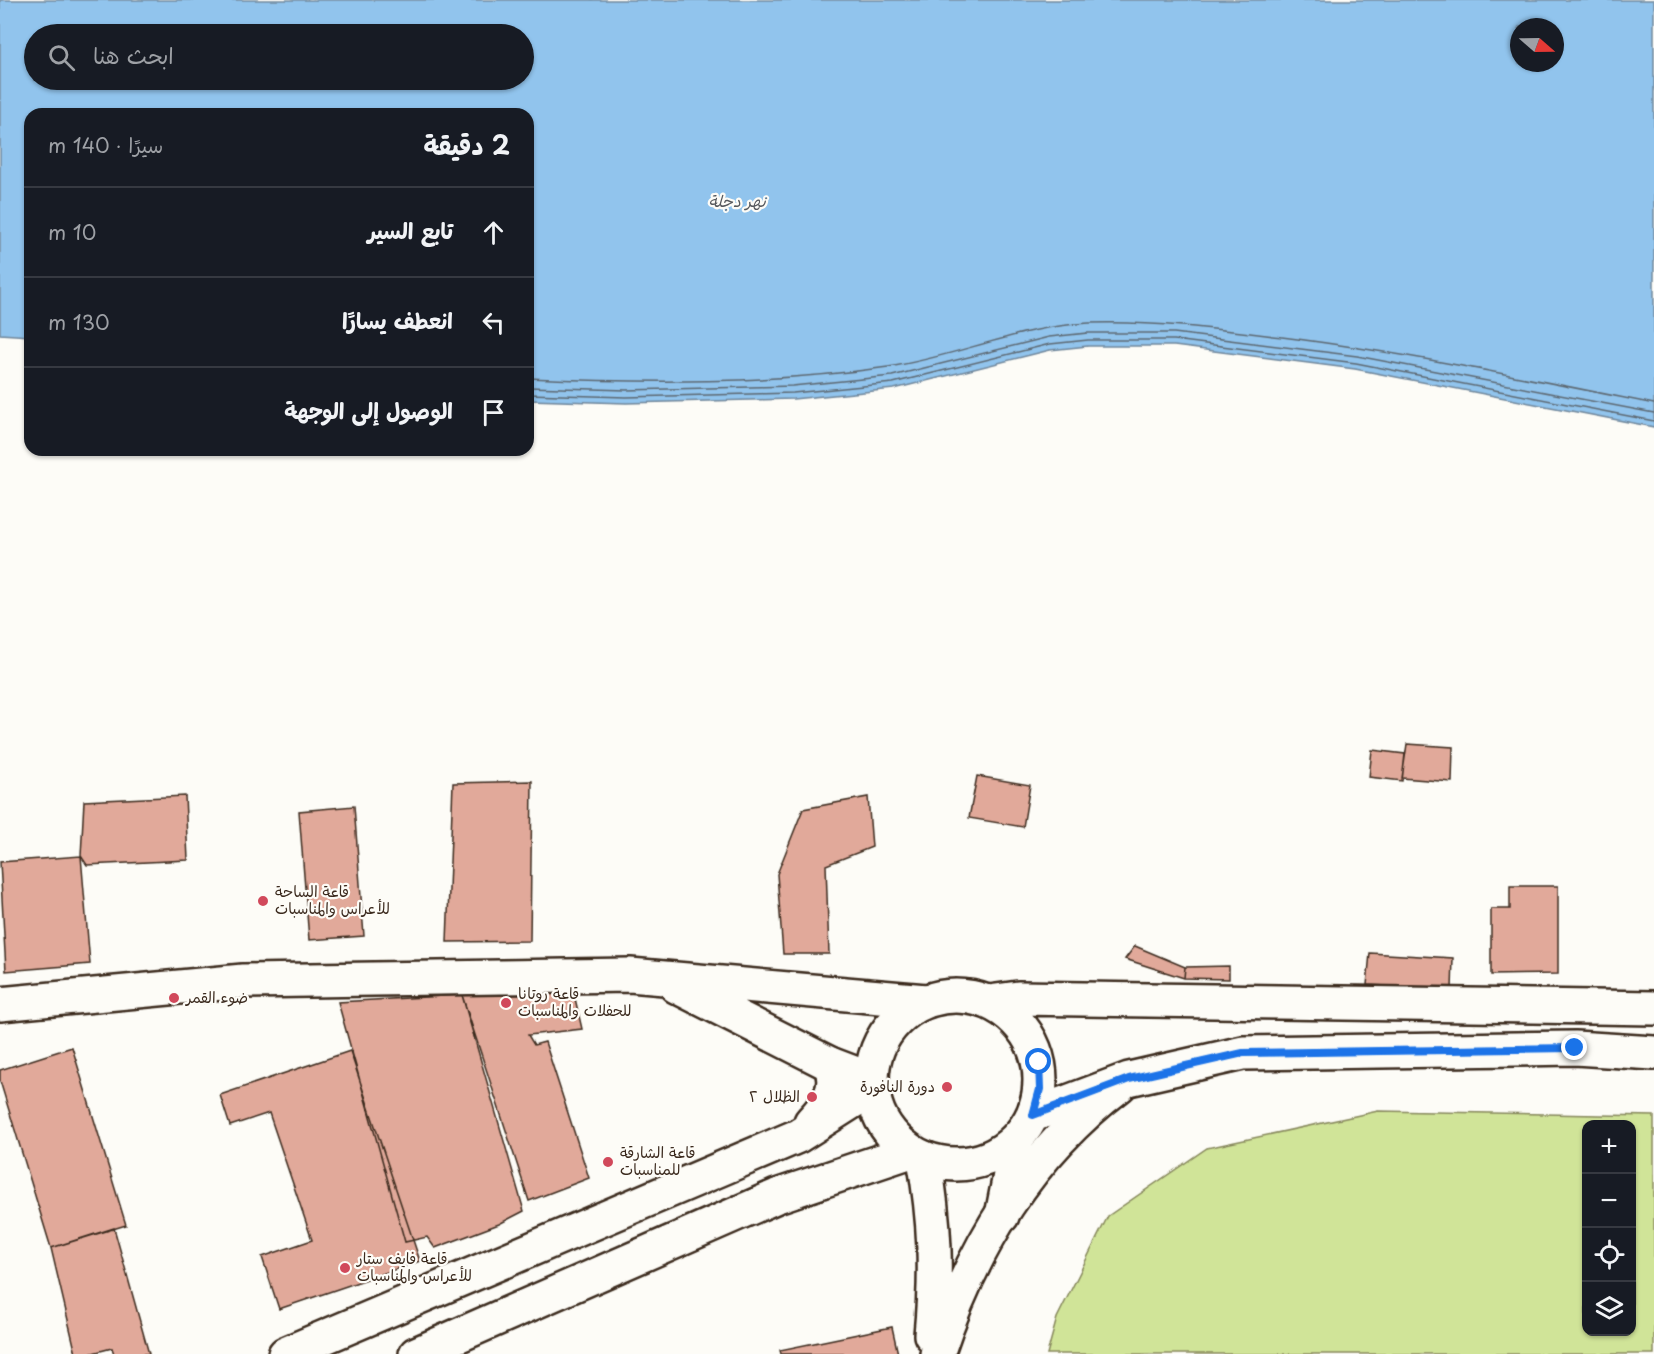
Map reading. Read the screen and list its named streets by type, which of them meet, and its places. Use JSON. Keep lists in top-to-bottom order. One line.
{"water":["نهر دجلة"],"places":["قاعة الساحة للأعراس والمناسبات","ضوء القمر","قاعة روتانا للحفلات والمناسبات","دورة النافورة","الظلال ٢","قاعة الشارقة للمناسبات","قاعة فايف ستار للأعراس والمناسبات"],"north":"right","page":{"search":"ابحث هنا","heading":["2 دقيقة","سيرًا · 140 m"],"list":[["تابع السير","10 m"],["انعطف يسارًا","130 m"],"الوصول إلى الوجهة"],"map_buttons":["+","−"]}}
